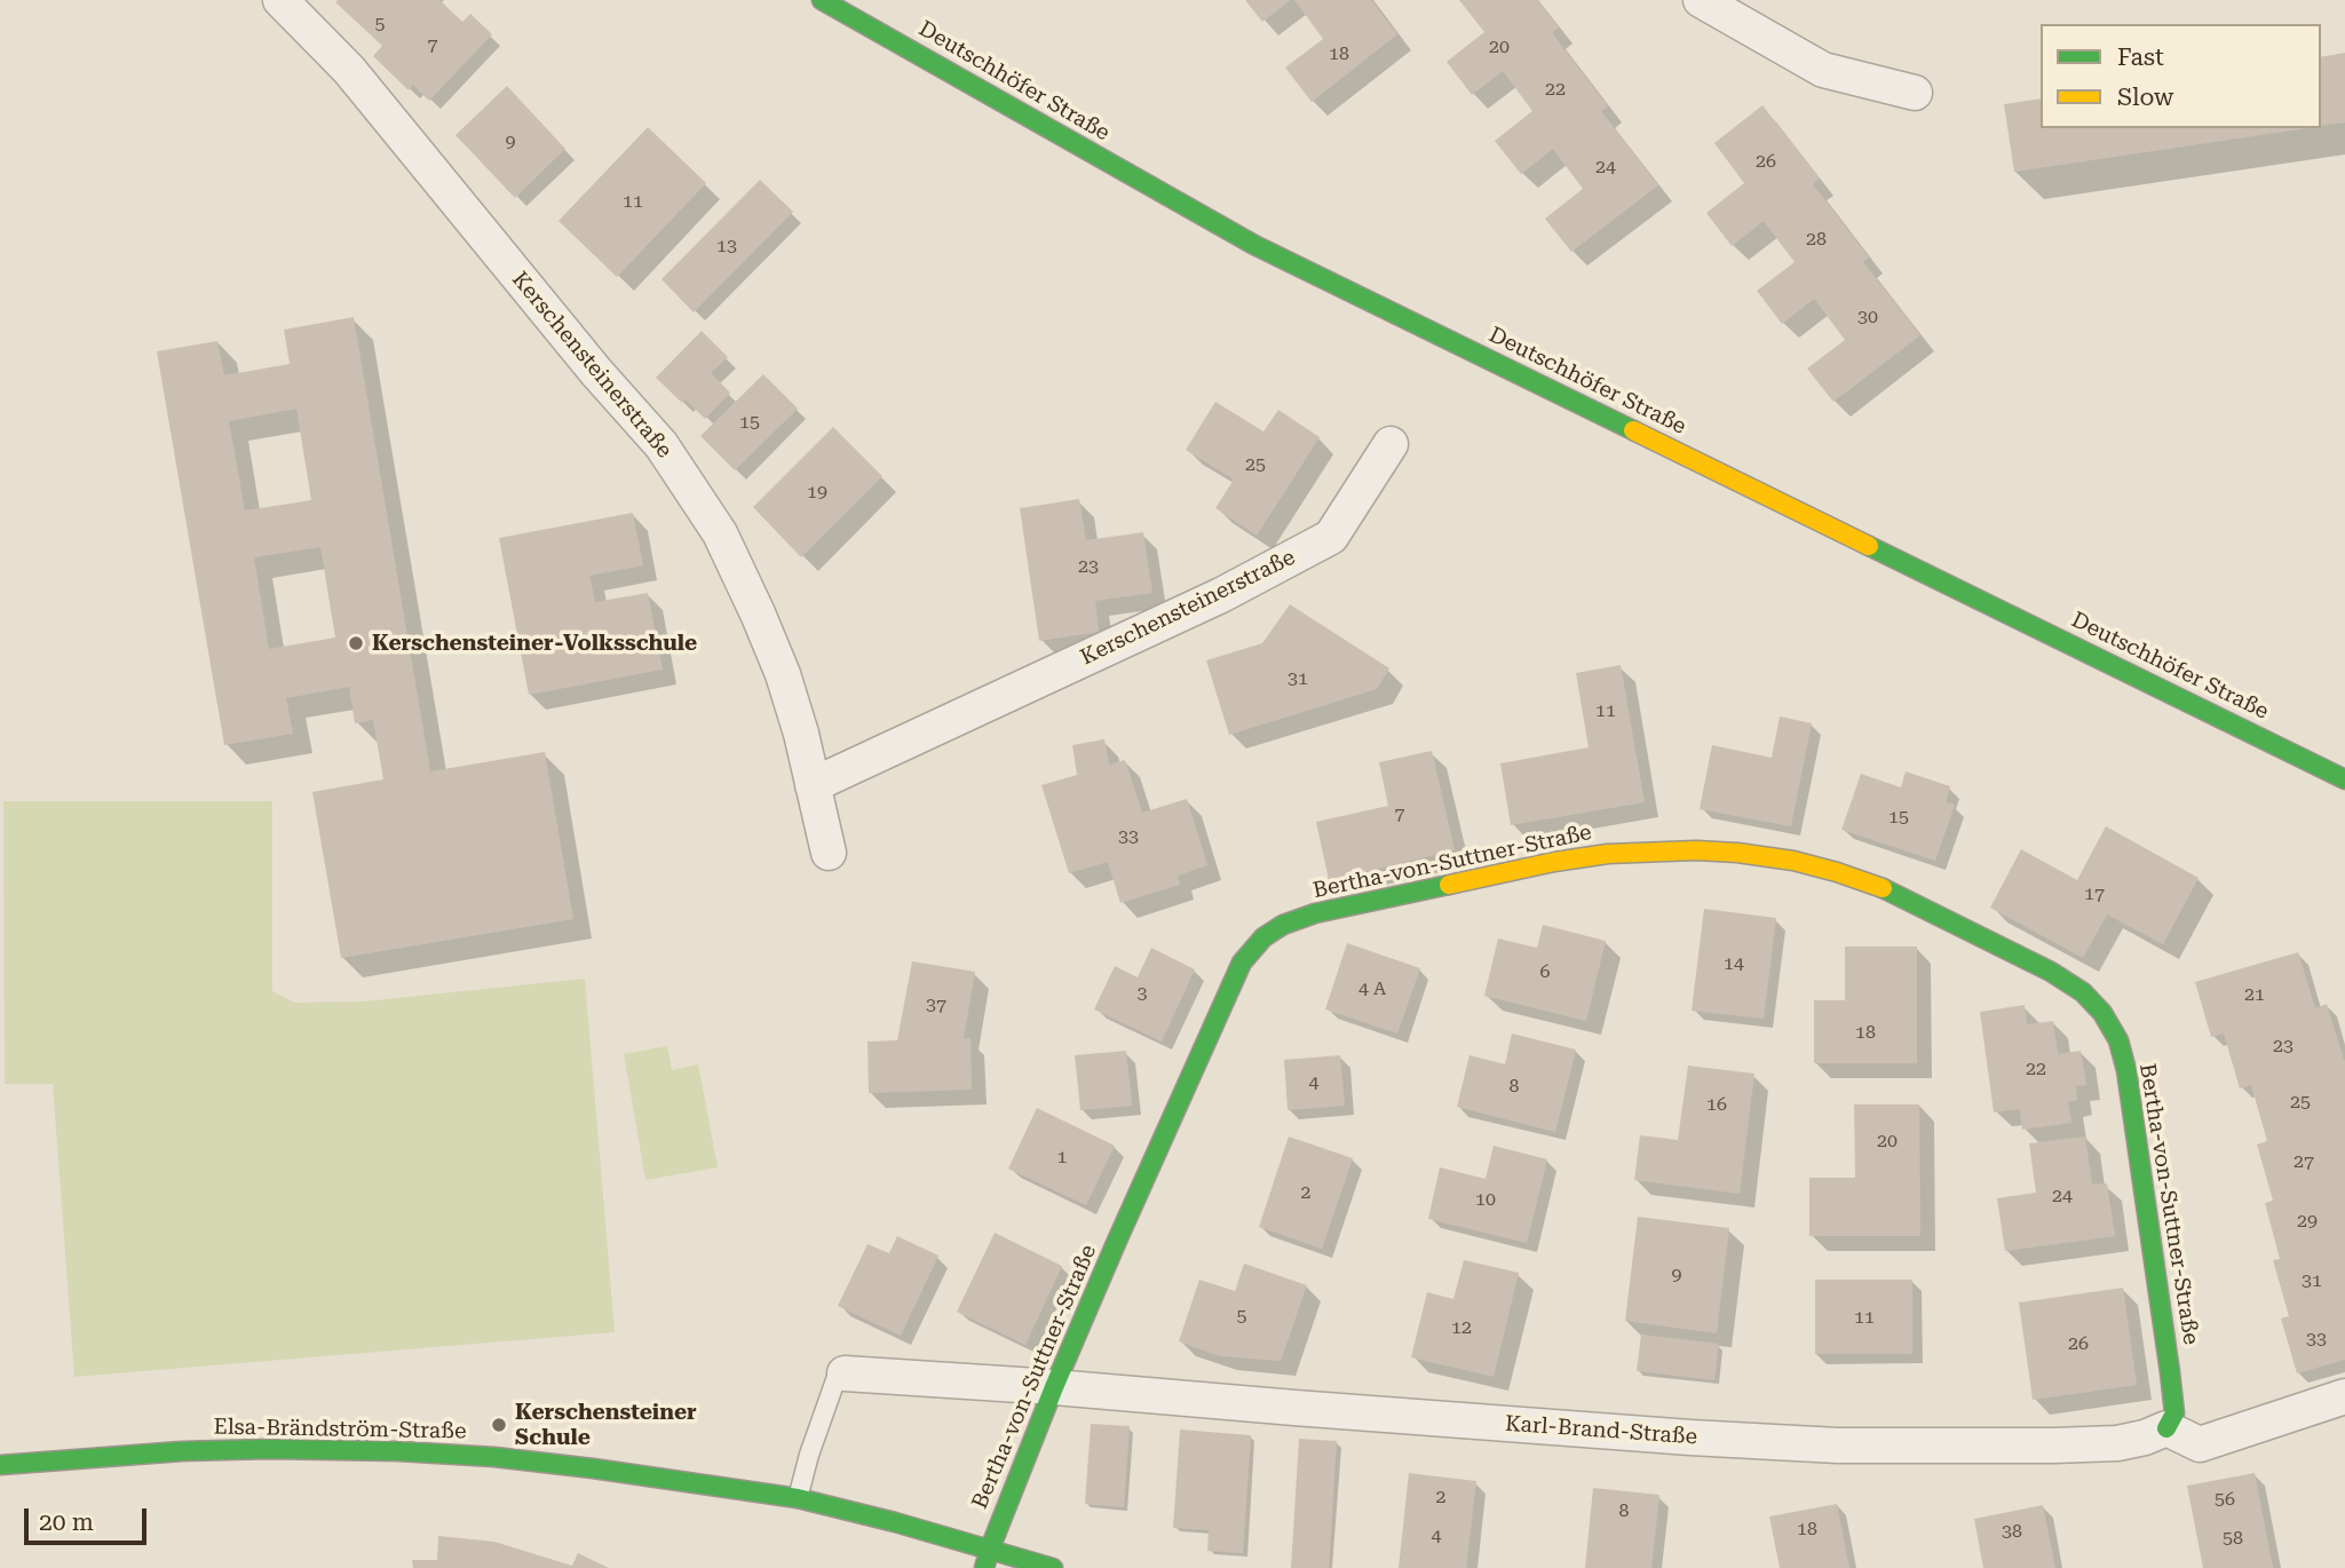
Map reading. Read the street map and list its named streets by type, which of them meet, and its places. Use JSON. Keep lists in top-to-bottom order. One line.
{"streets":{"street":["Deutschhöfer Straße","Kerschensteinerstraße","Bertha-von-Suttner-Straße","Elsa-Brändström-Straße","Karl-Brand-Straße"]},"crossings":[["Bertha-von-Suttner-Straße","Elsa-Brändström-Straße"],["Bertha-von-Suttner-Straße","Karl-Brand-Straße"]],"places":["Kerschensteiner-Volksschule","Kerschensteiner Schule"],"house_numbers":["5","7","20","18","22","9","26","24","11","28","13","30","15","25","19","23","31","11","7","15","33","17","14","6","4 A","3","21","37","18","23","22","4","8","25","16","20","1","27","2","24","10","29","9","31","5","11","12","33","26","2","56","8","18","38","4","58"],"legend":["Fast","Slow"],"scale_bar":"20 m"}
